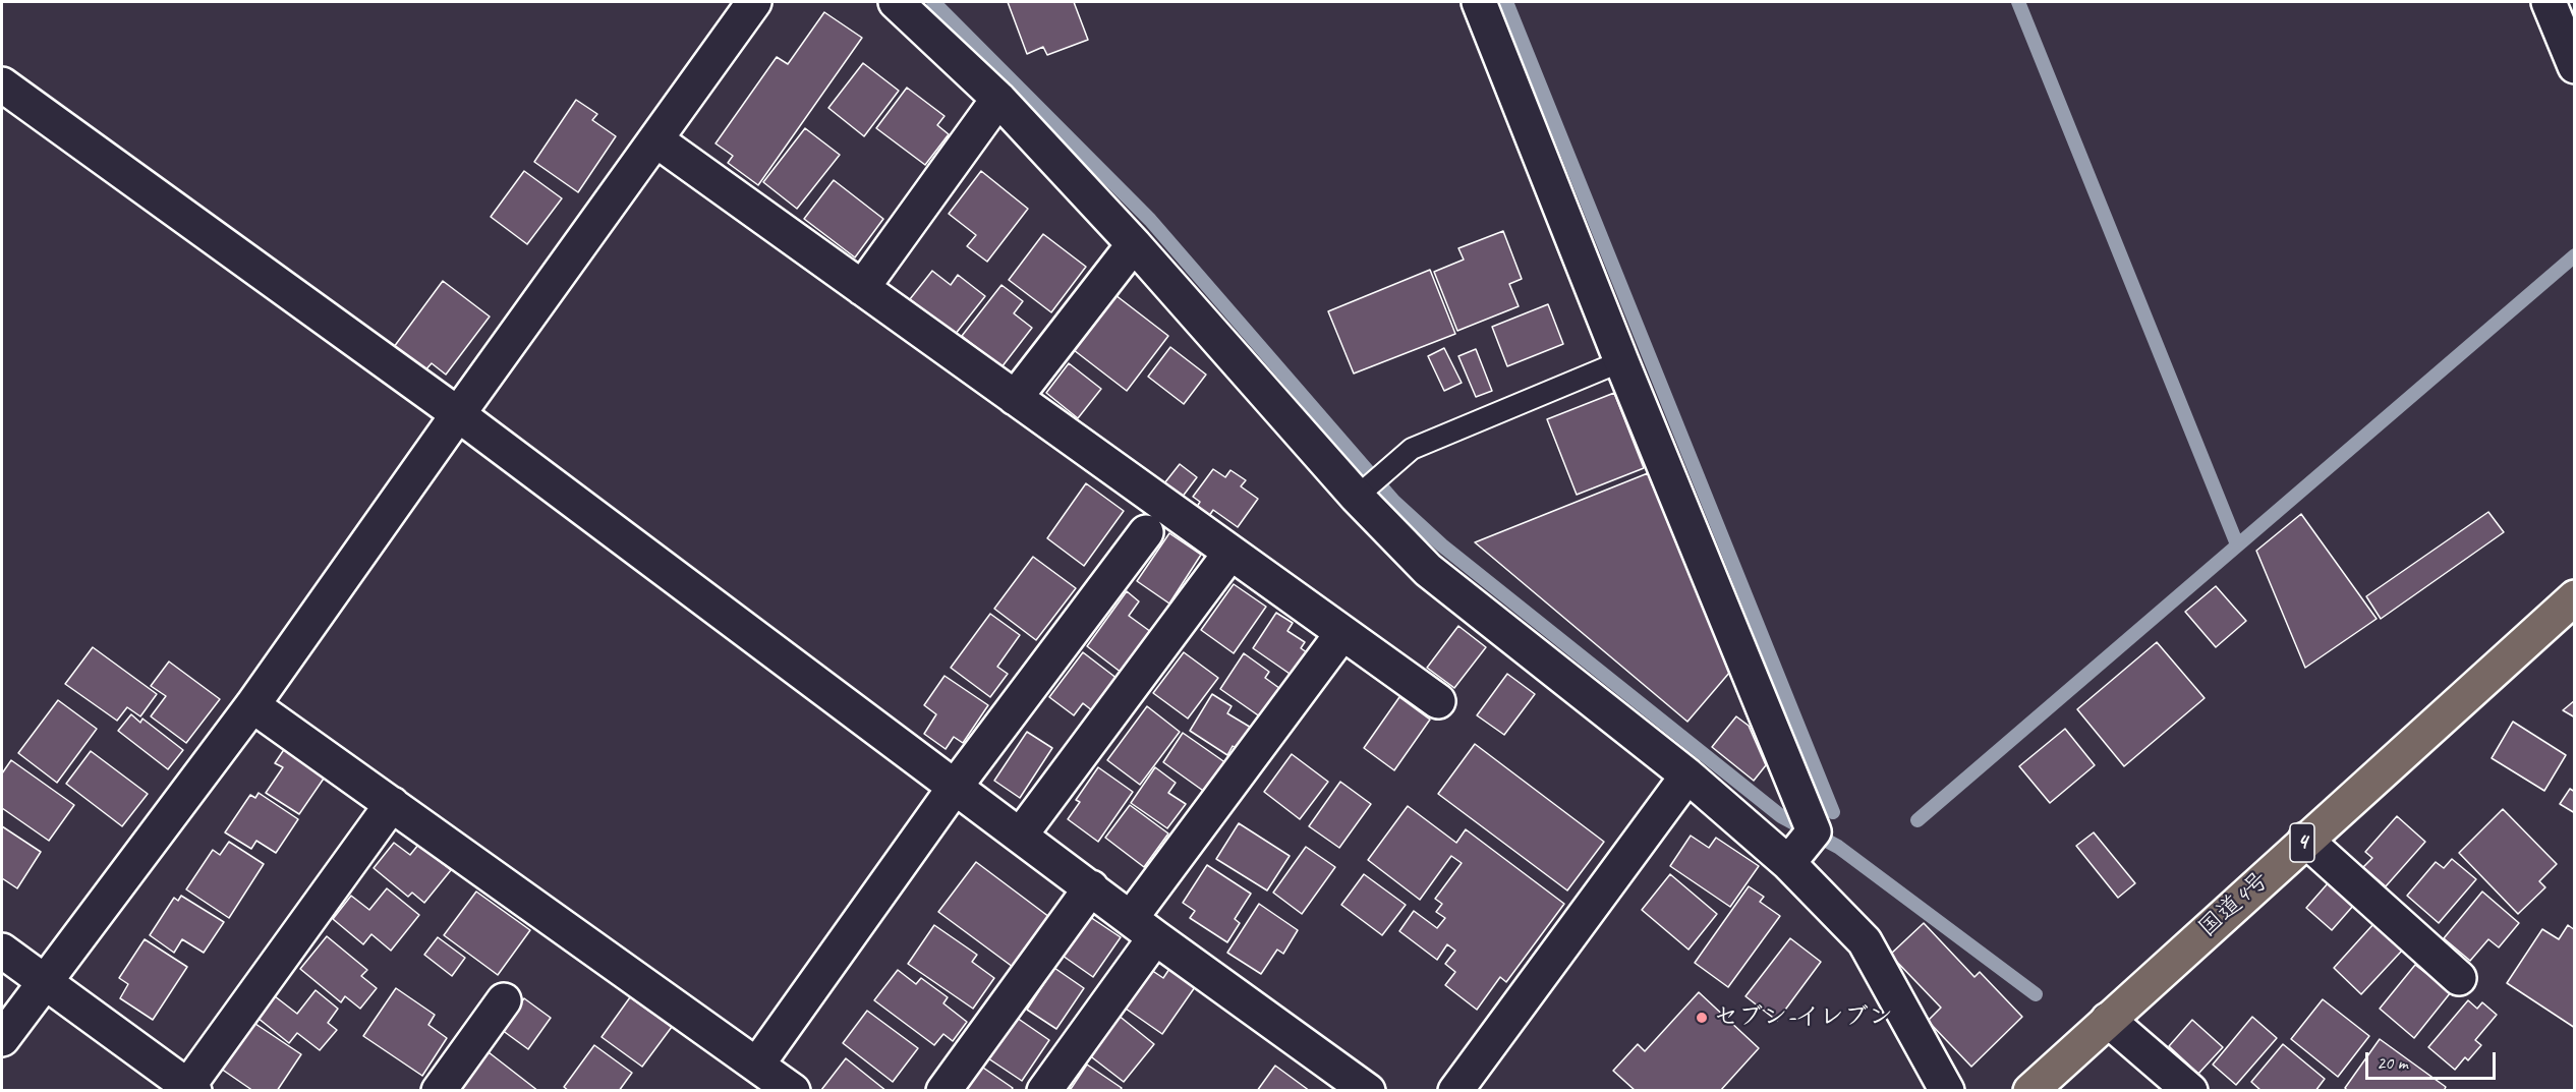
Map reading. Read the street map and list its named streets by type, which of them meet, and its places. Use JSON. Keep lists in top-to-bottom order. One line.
{"streets":{"highway":["4","国道4号"]},"places":["セブン-イレブン"],"scale_bar":"20 m"}
